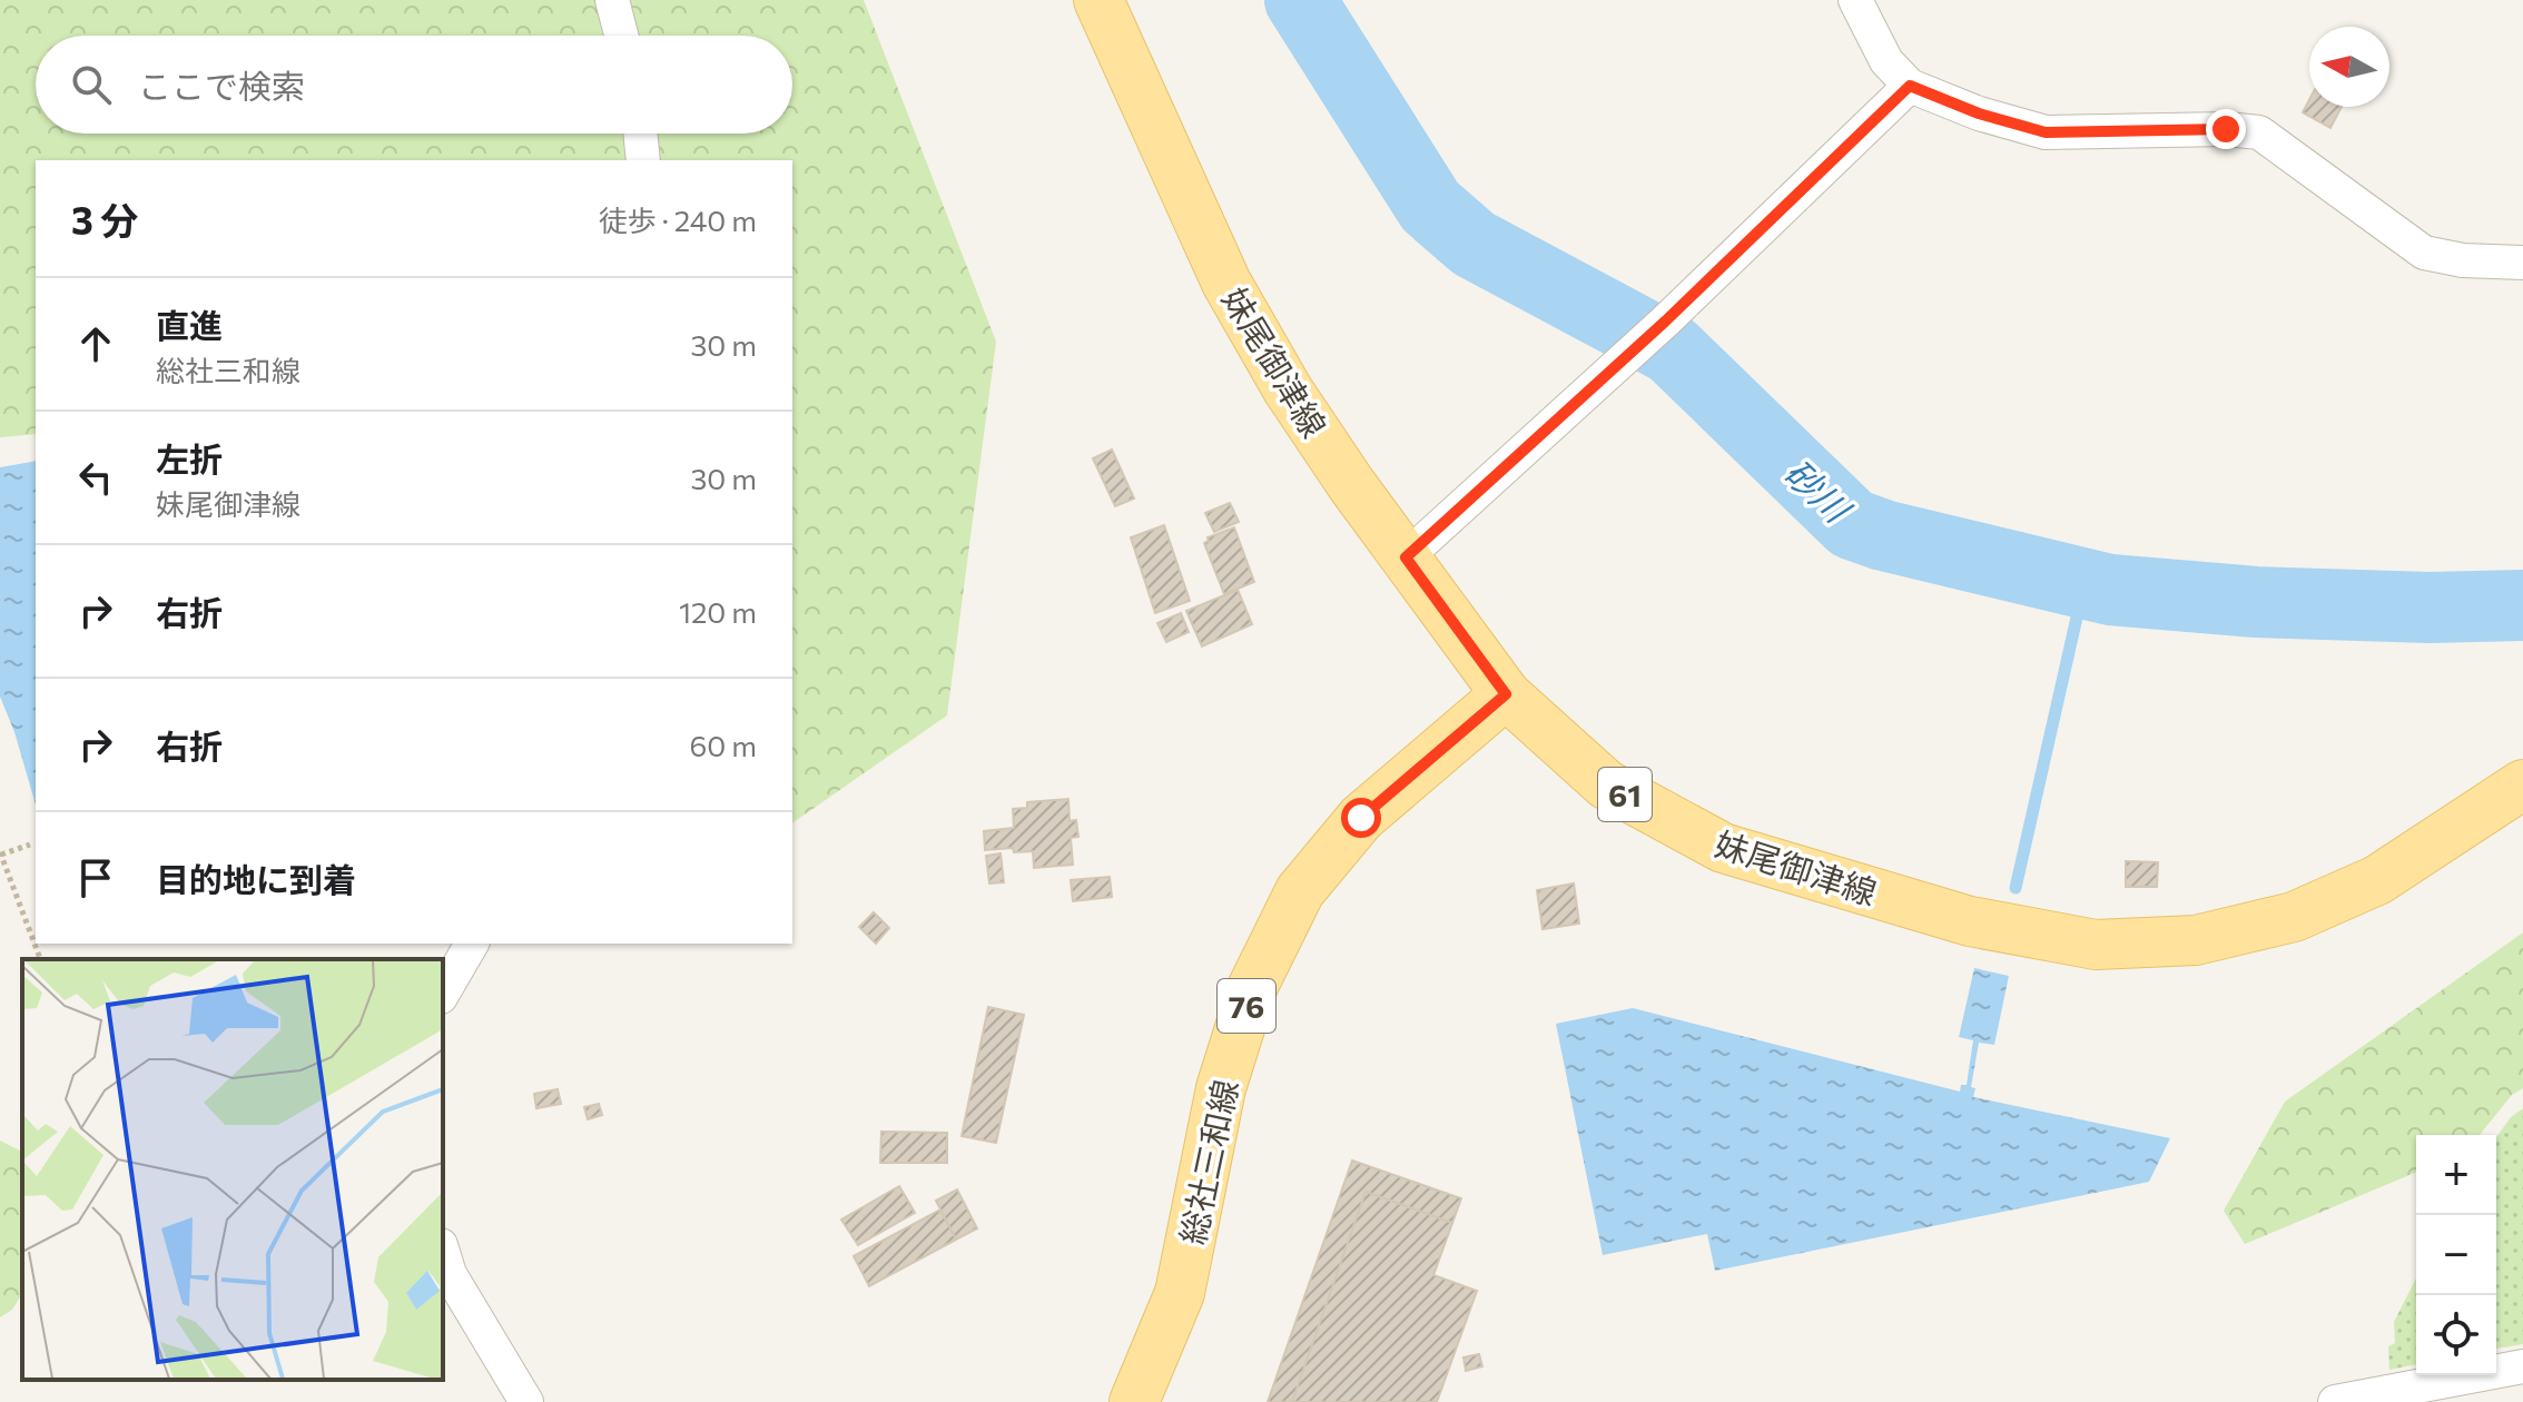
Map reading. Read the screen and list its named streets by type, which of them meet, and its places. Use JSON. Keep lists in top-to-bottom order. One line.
{"streets":{"main road":["妹尾御津線","61","76","総社三和線"]},"crossings":[["妹尾御津線","総社三和線"]],"water":["砂川"],"north":"left","page":{"search":"ここで検索","heading":["3 分","徒歩 · 240 m"],"list":[["直進","総社三和線","30 m"],["左折","妹尾御津線","30 m"],["右折","120 m"],["右折","60 m"],"目的地に到着"],"map_buttons":["+","−"]}}
